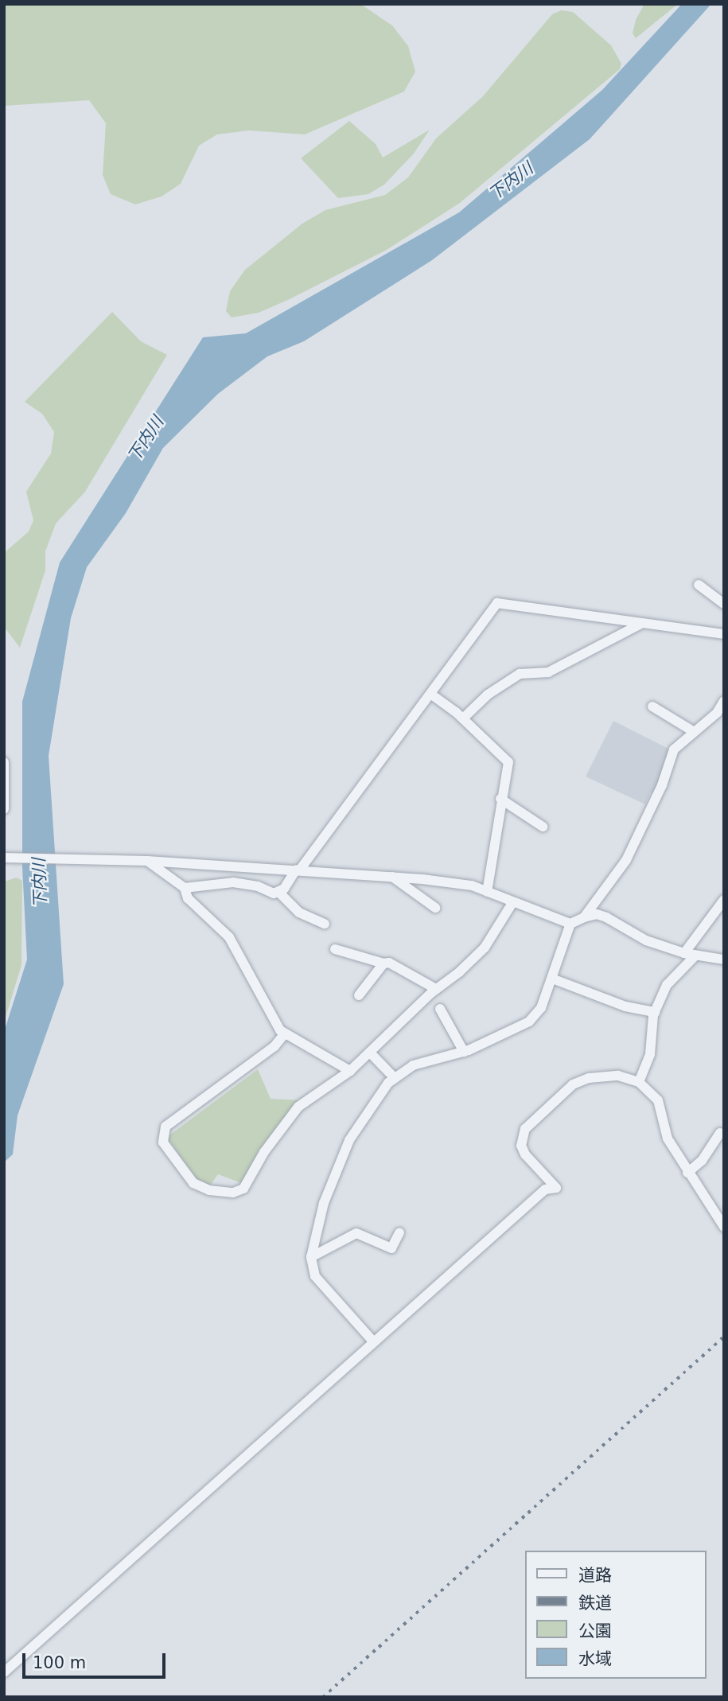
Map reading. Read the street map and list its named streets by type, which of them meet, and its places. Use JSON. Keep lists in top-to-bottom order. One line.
{"water":["下内川"],"legend":["道路","鉄道","公園","水域"],"scale_bar":"100 m"}
